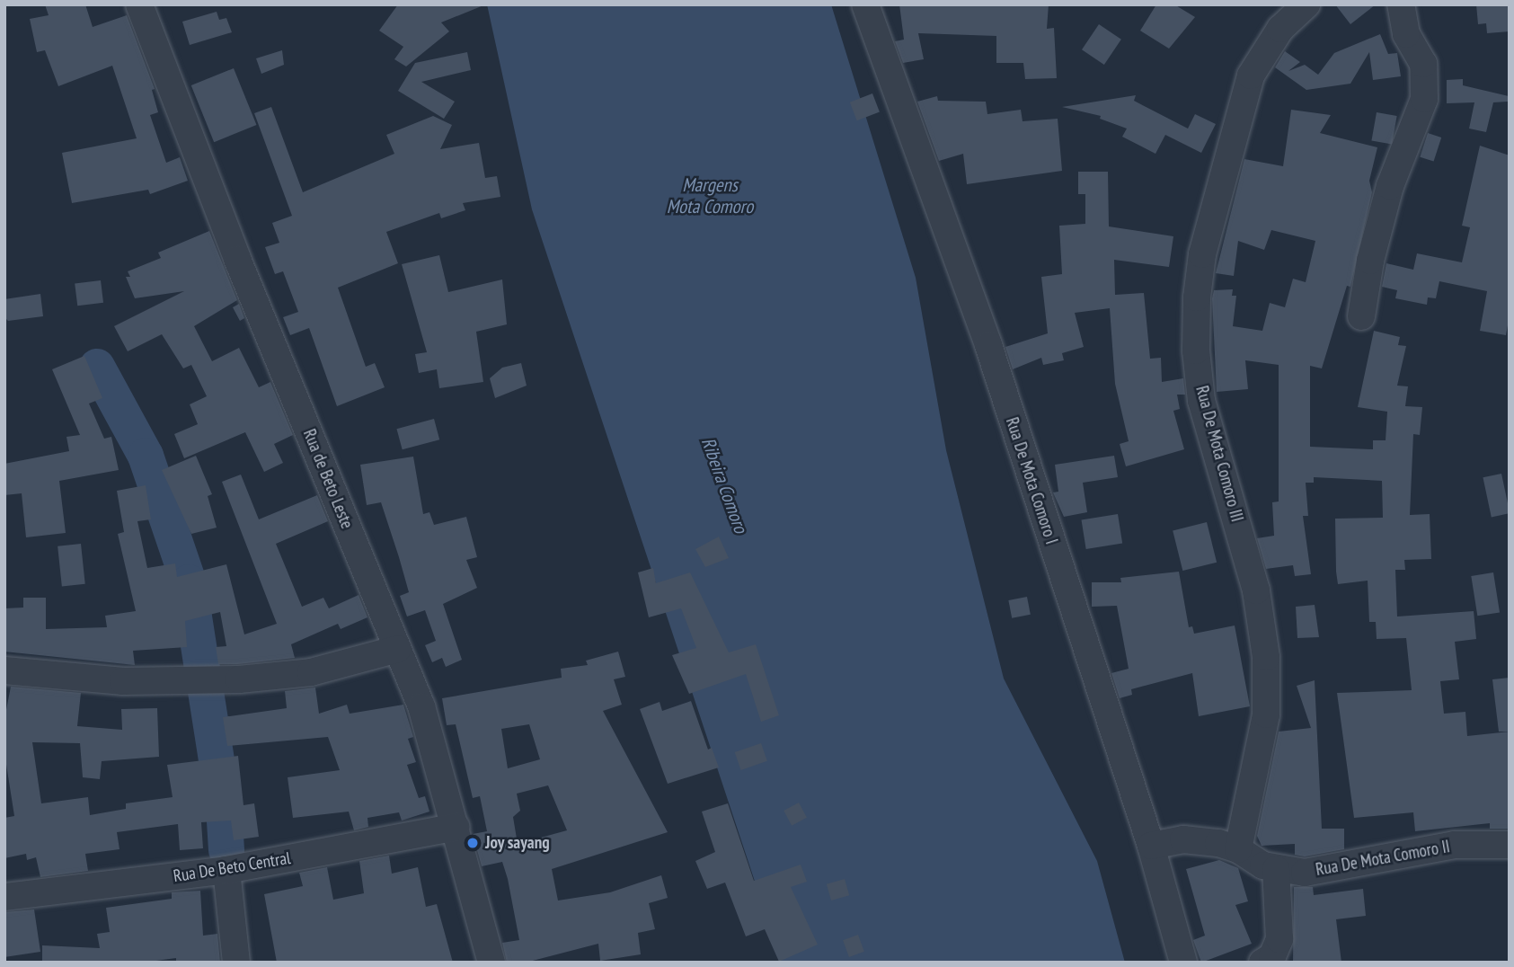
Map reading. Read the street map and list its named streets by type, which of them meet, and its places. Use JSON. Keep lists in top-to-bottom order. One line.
{"streets":{"street":["Rua De Mota Comoro III","Rua de Beto Leste","Rua De Mota Comoro I","Rua De Mota Comoro II","Rua De Beto Central"]},"crossings":[["Rua De Mota Comoro III","Rua De Mota Comoro II"],["Rua de Beto Leste","Rua De Beto Central"],["Rua De Mota Comoro I","Rua De Mota Comoro II"]],"water":["Margens Mota Comoro","Ribeira Comoro"],"places":["Joy sayang"]}
